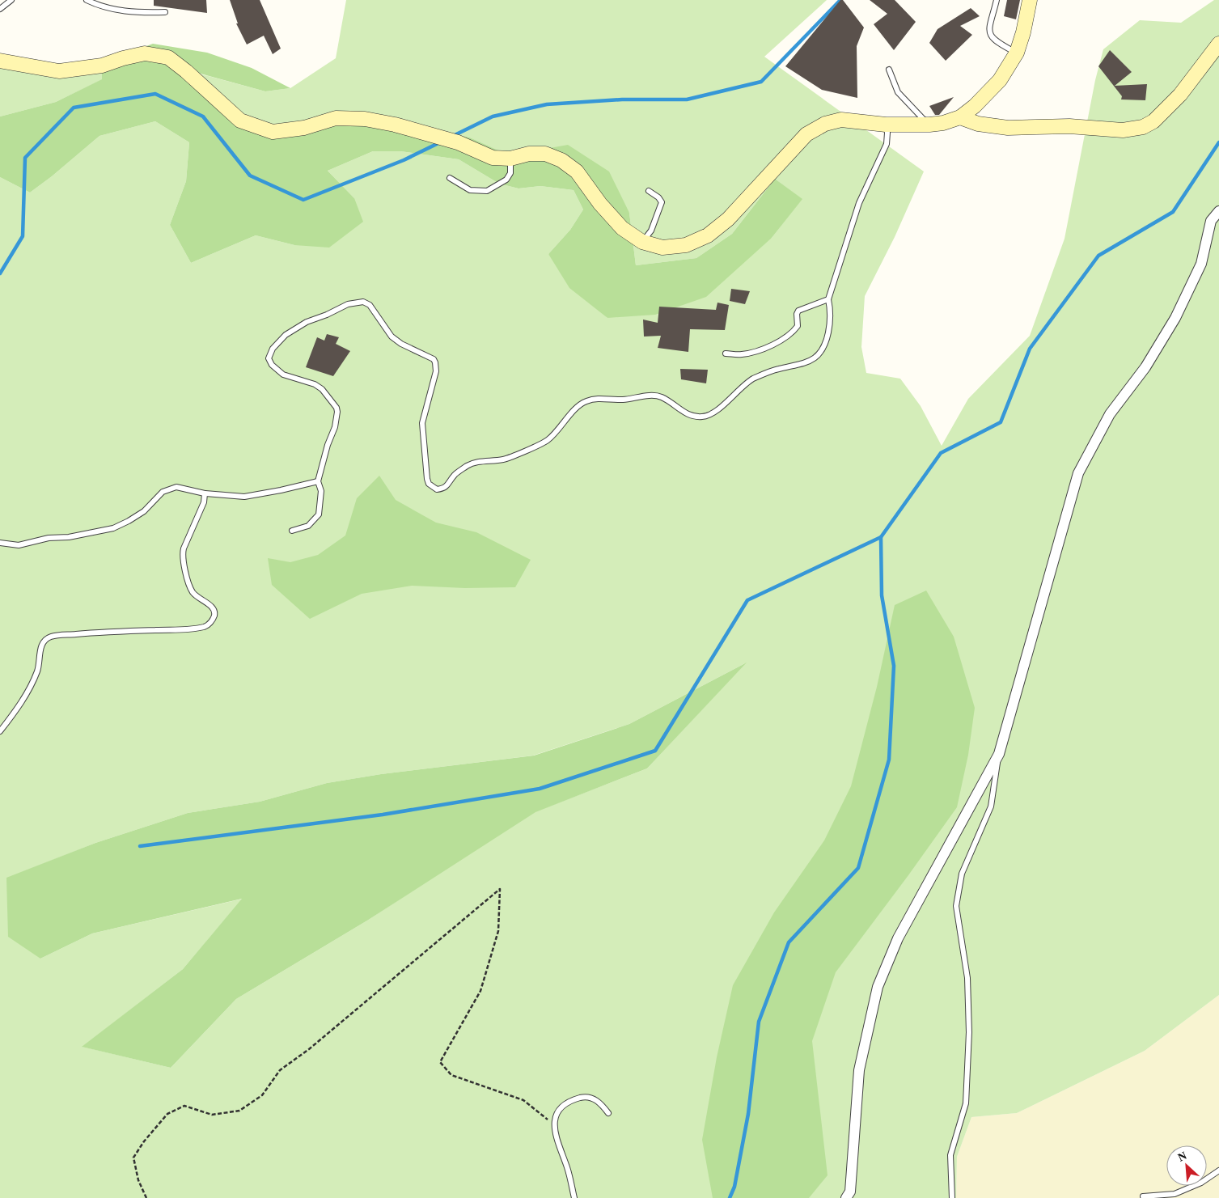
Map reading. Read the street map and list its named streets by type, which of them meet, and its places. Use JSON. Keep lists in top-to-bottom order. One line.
{"north":"top left"}
